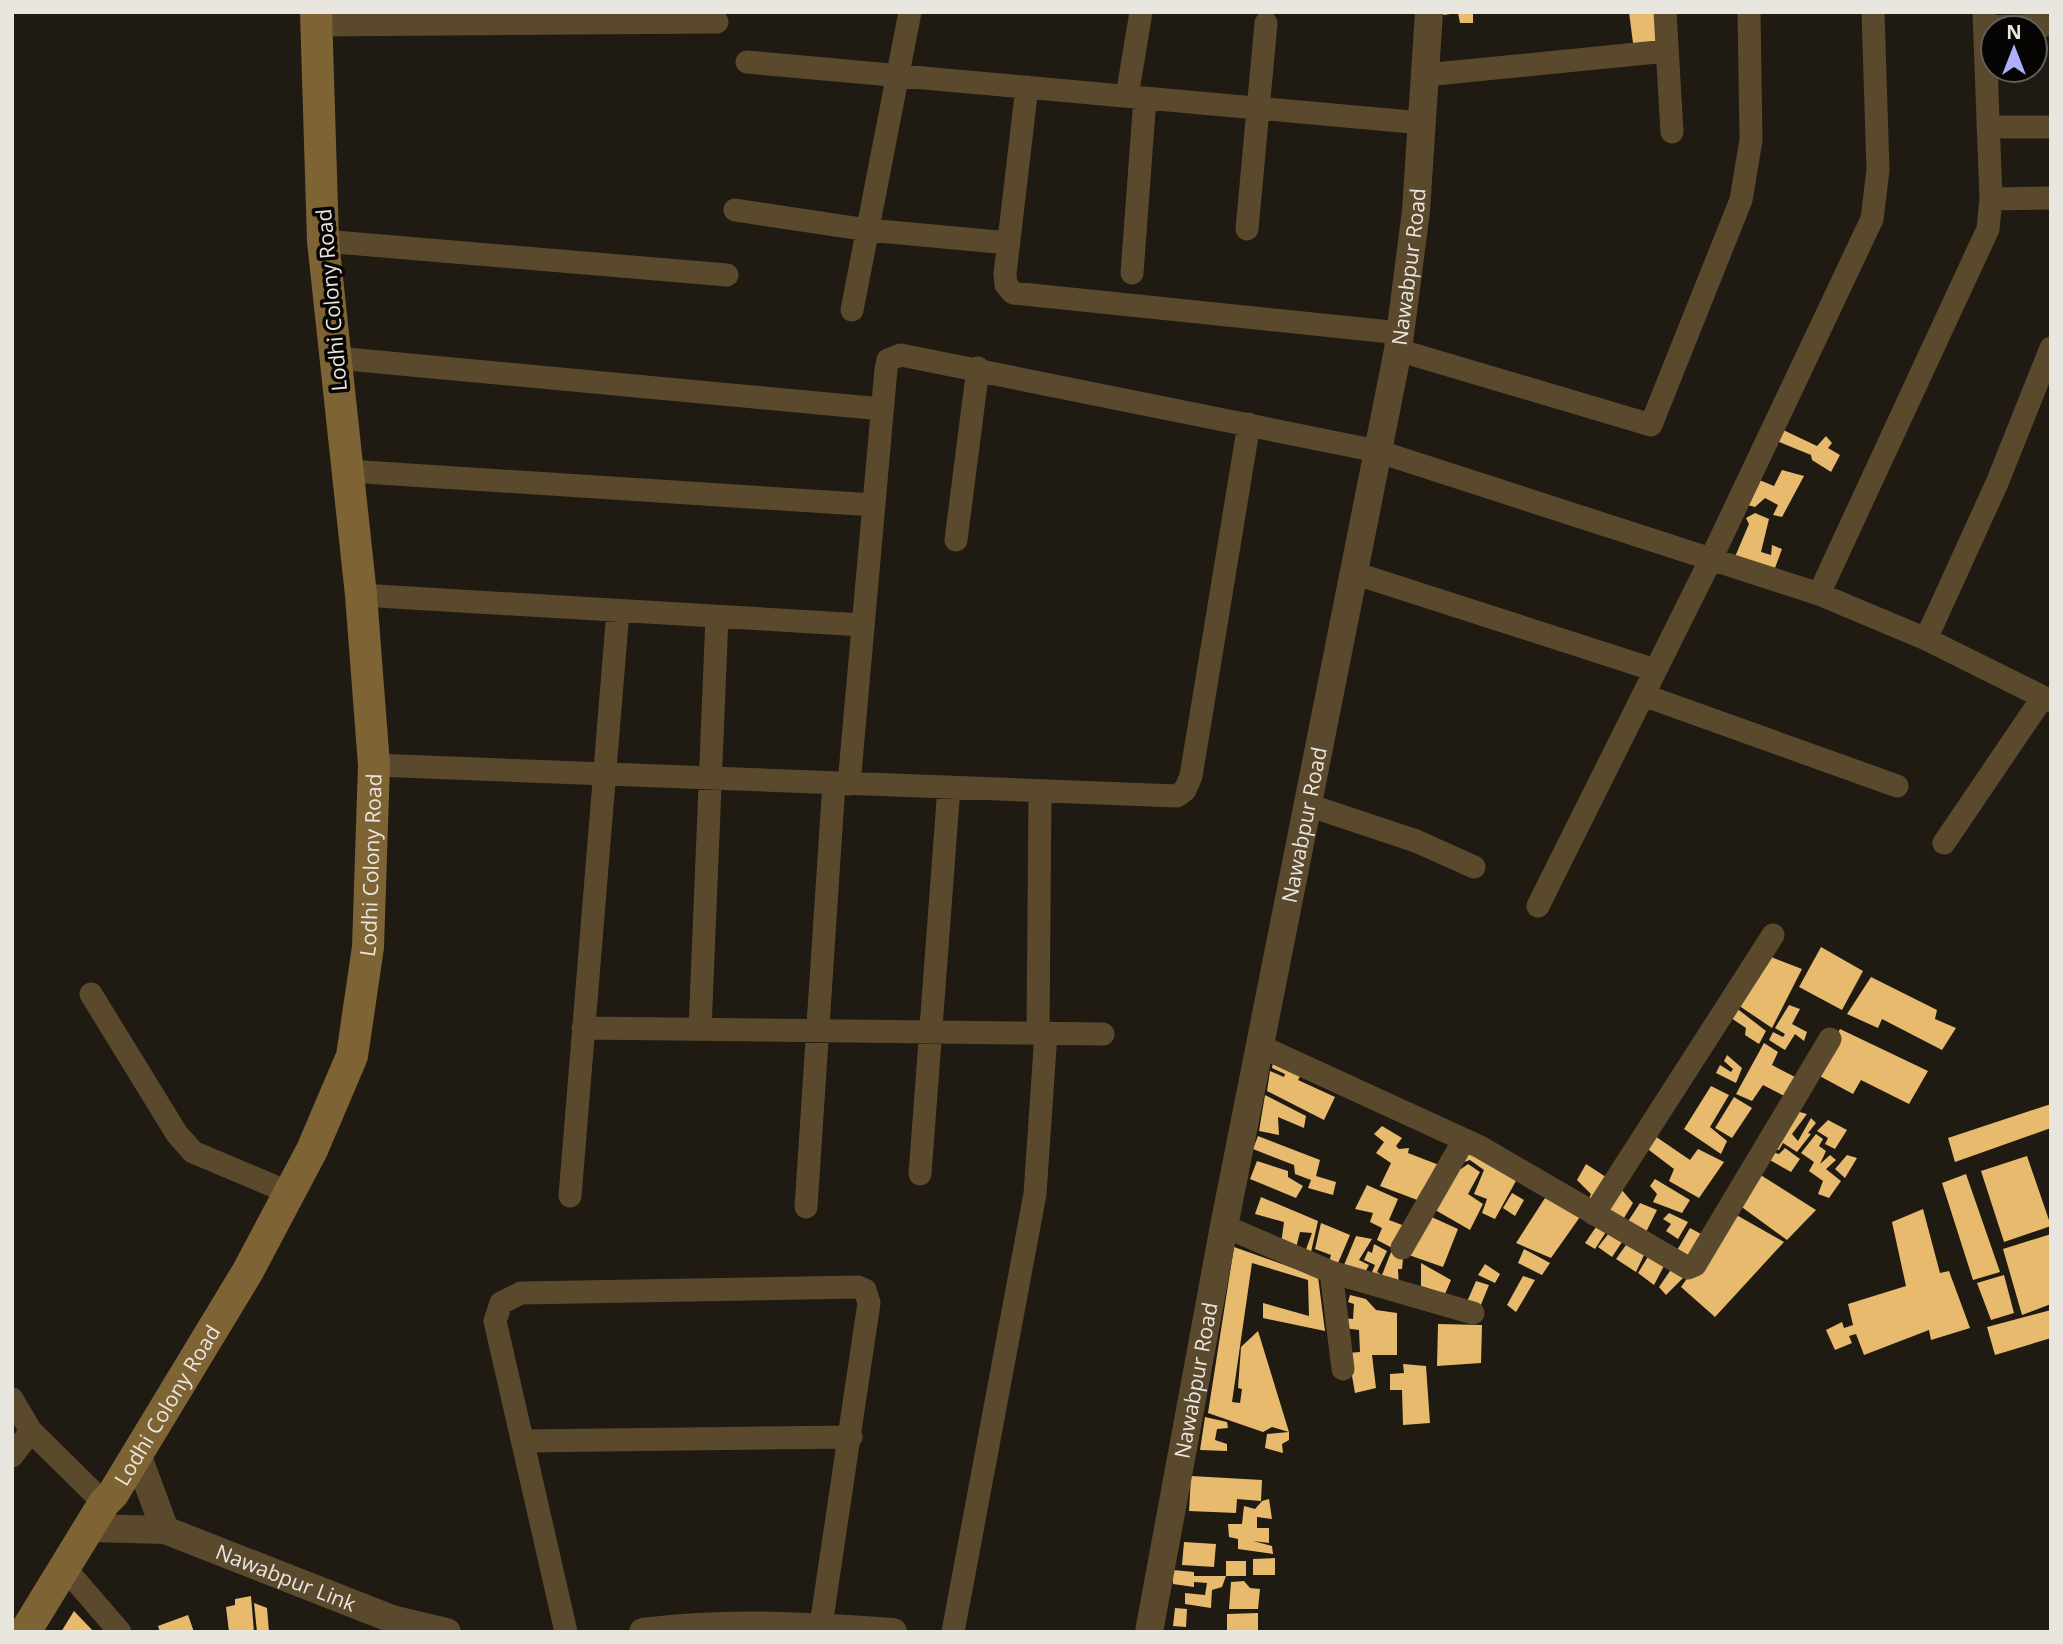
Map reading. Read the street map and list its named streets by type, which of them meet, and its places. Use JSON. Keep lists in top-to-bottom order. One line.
{"streets":{"main road":["Lodhi Colony Road"],"street":["Nawabpur Road","Nawabpur Link"]},"crossings":[["Lodhi Colony Road","Nawabpur Link"]],"north":"top"}
